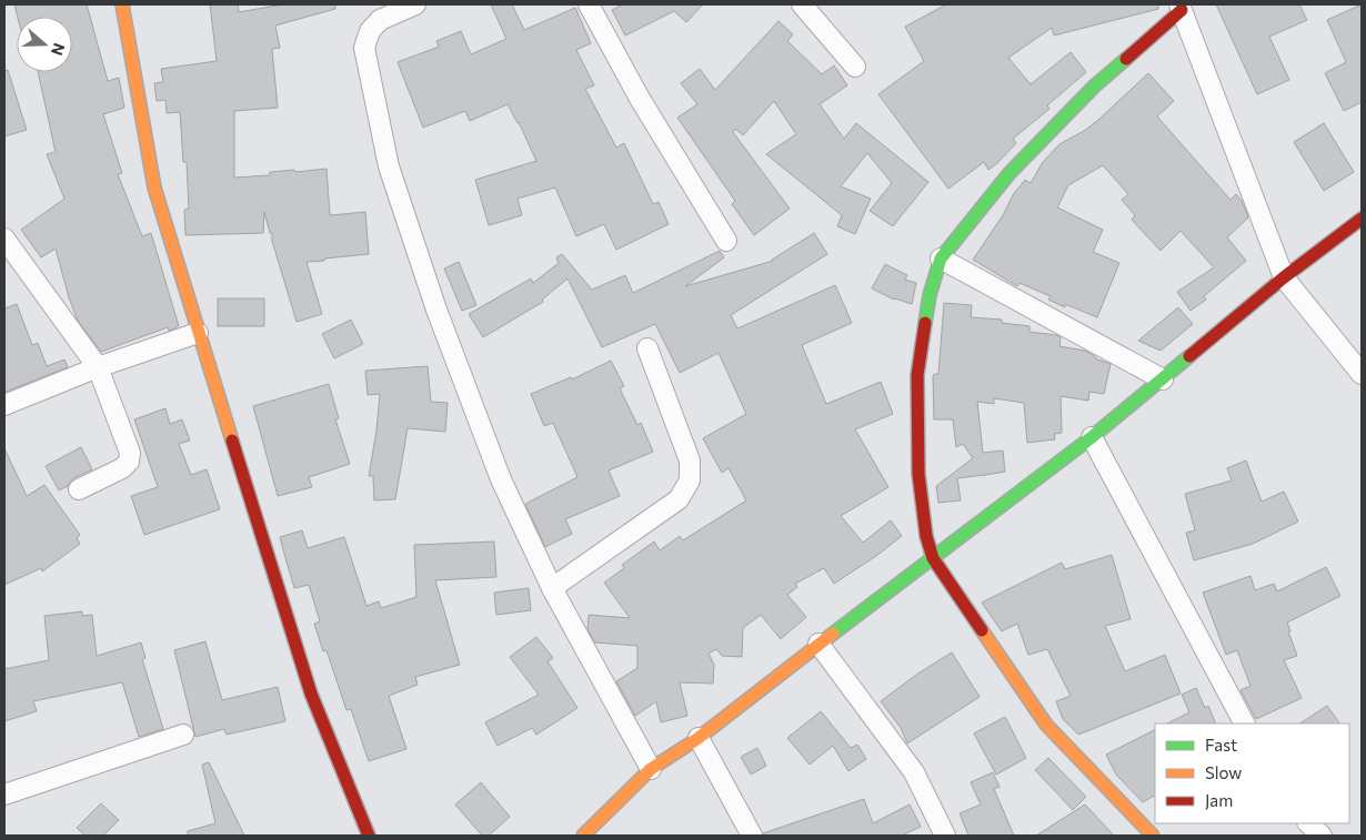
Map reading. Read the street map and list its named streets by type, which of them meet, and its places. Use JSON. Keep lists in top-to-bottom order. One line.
{"legend":["Fast","Slow","Jam"],"north":"right"}
